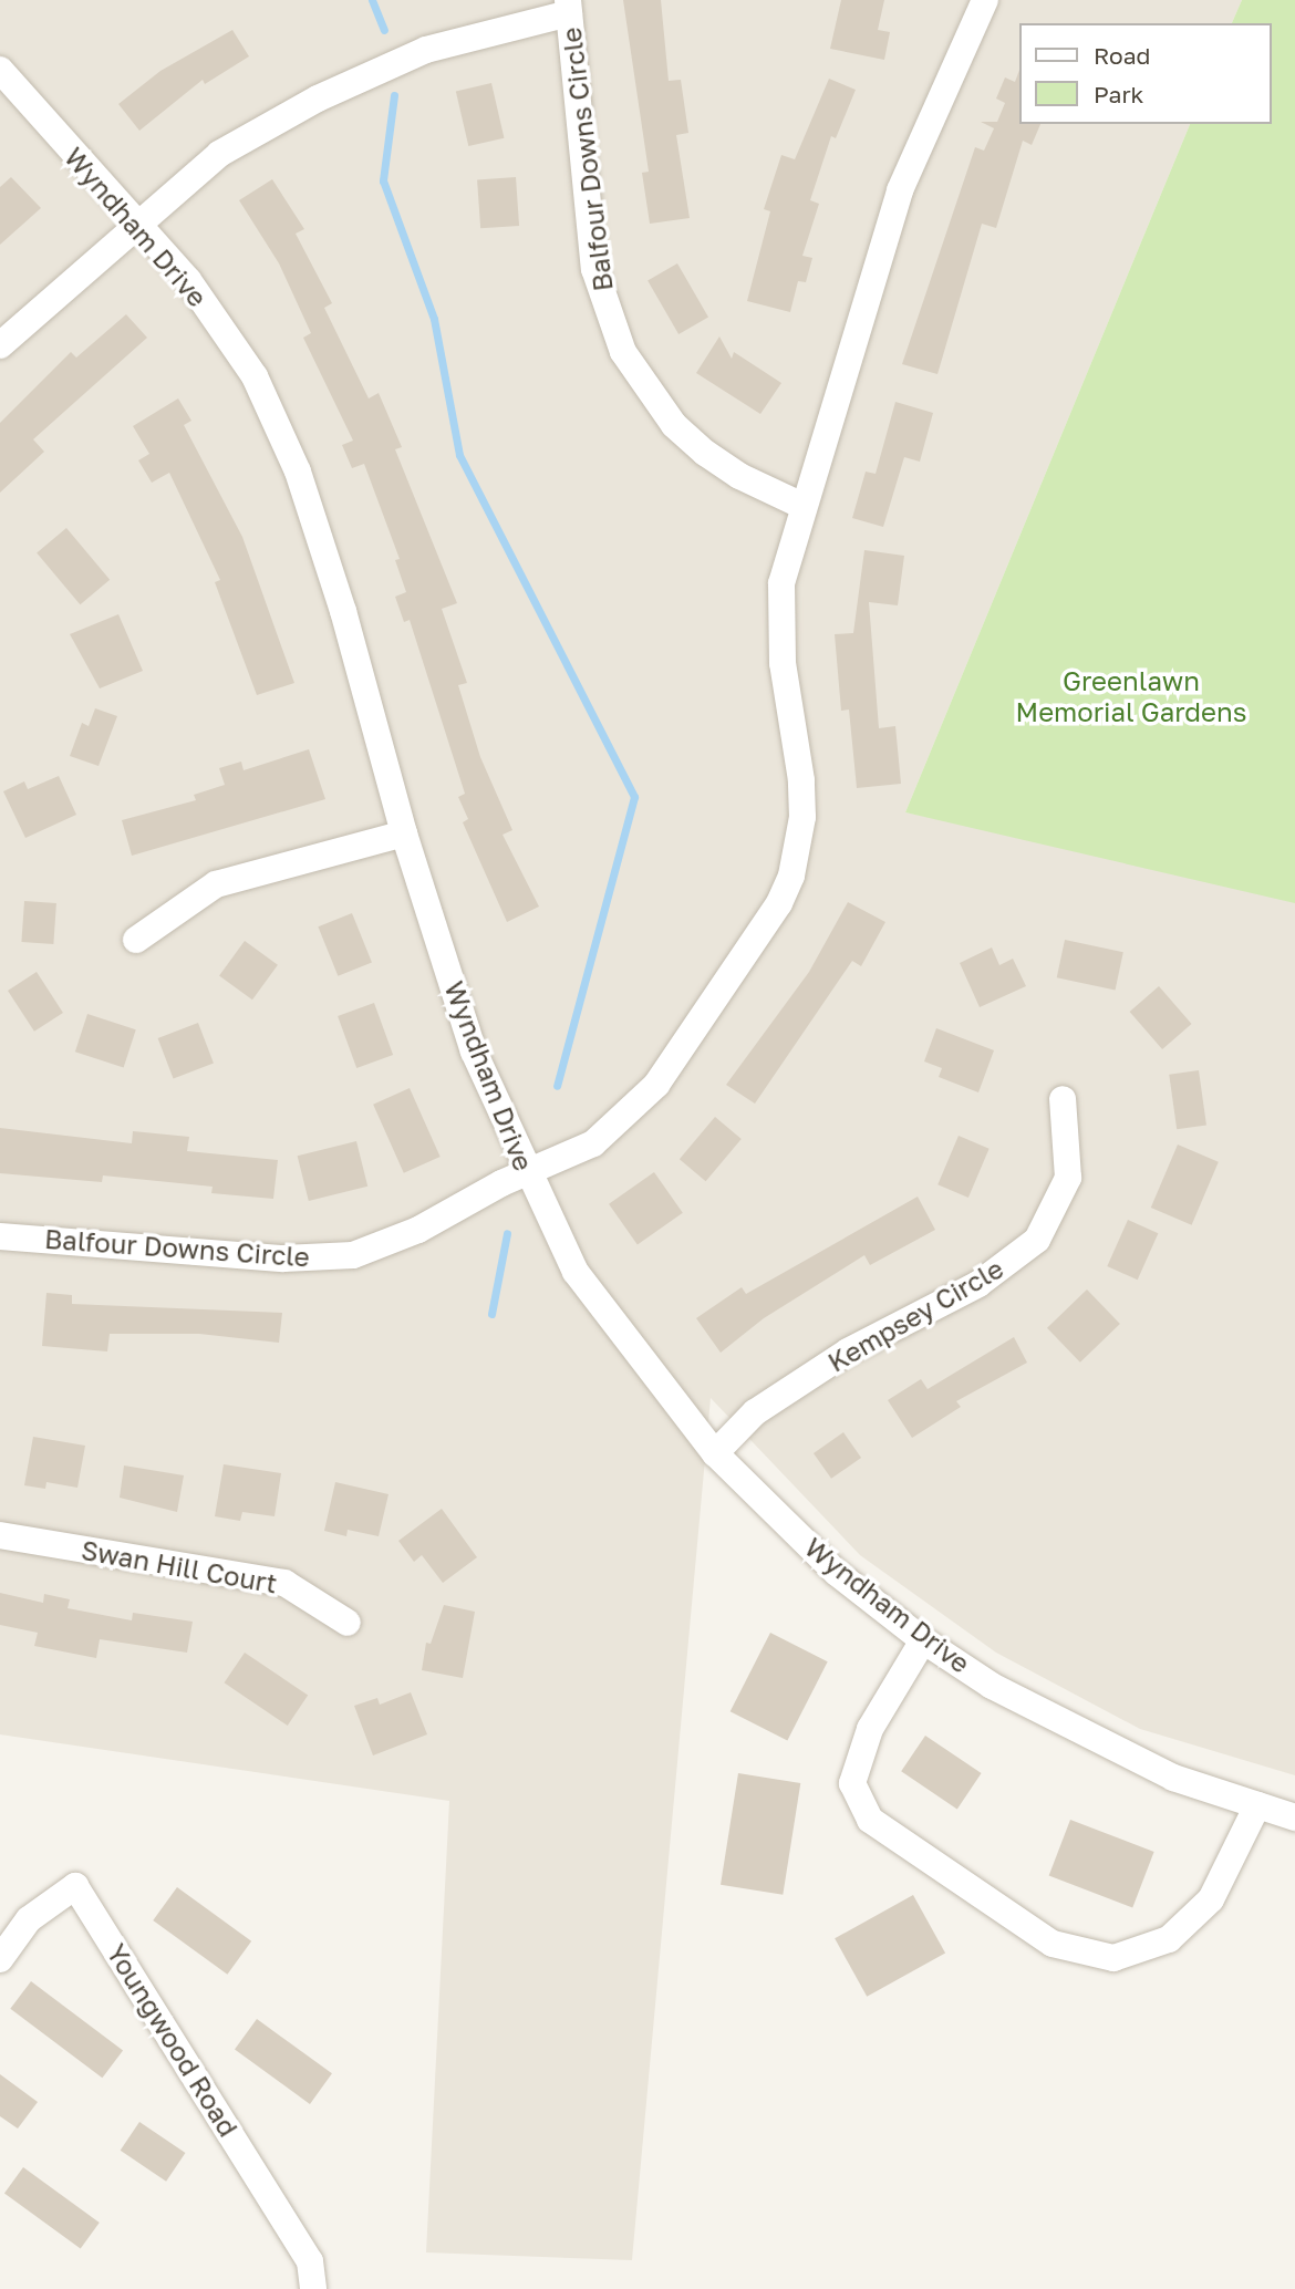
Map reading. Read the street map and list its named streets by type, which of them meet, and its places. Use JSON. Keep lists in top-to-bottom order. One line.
{"streets":{"street":["Balfour Downs Circle","Wyndham Drive","Kempsey Circle","Swan Hill Court","Youngwood Road"]},"crossings":[["Balfour Downs Circle","Wyndham Drive"],["Wyndham Drive","Kempsey Circle"]],"parks":["Greenlawn Memorial Gardens"],"legend":["Road","Park"]}
